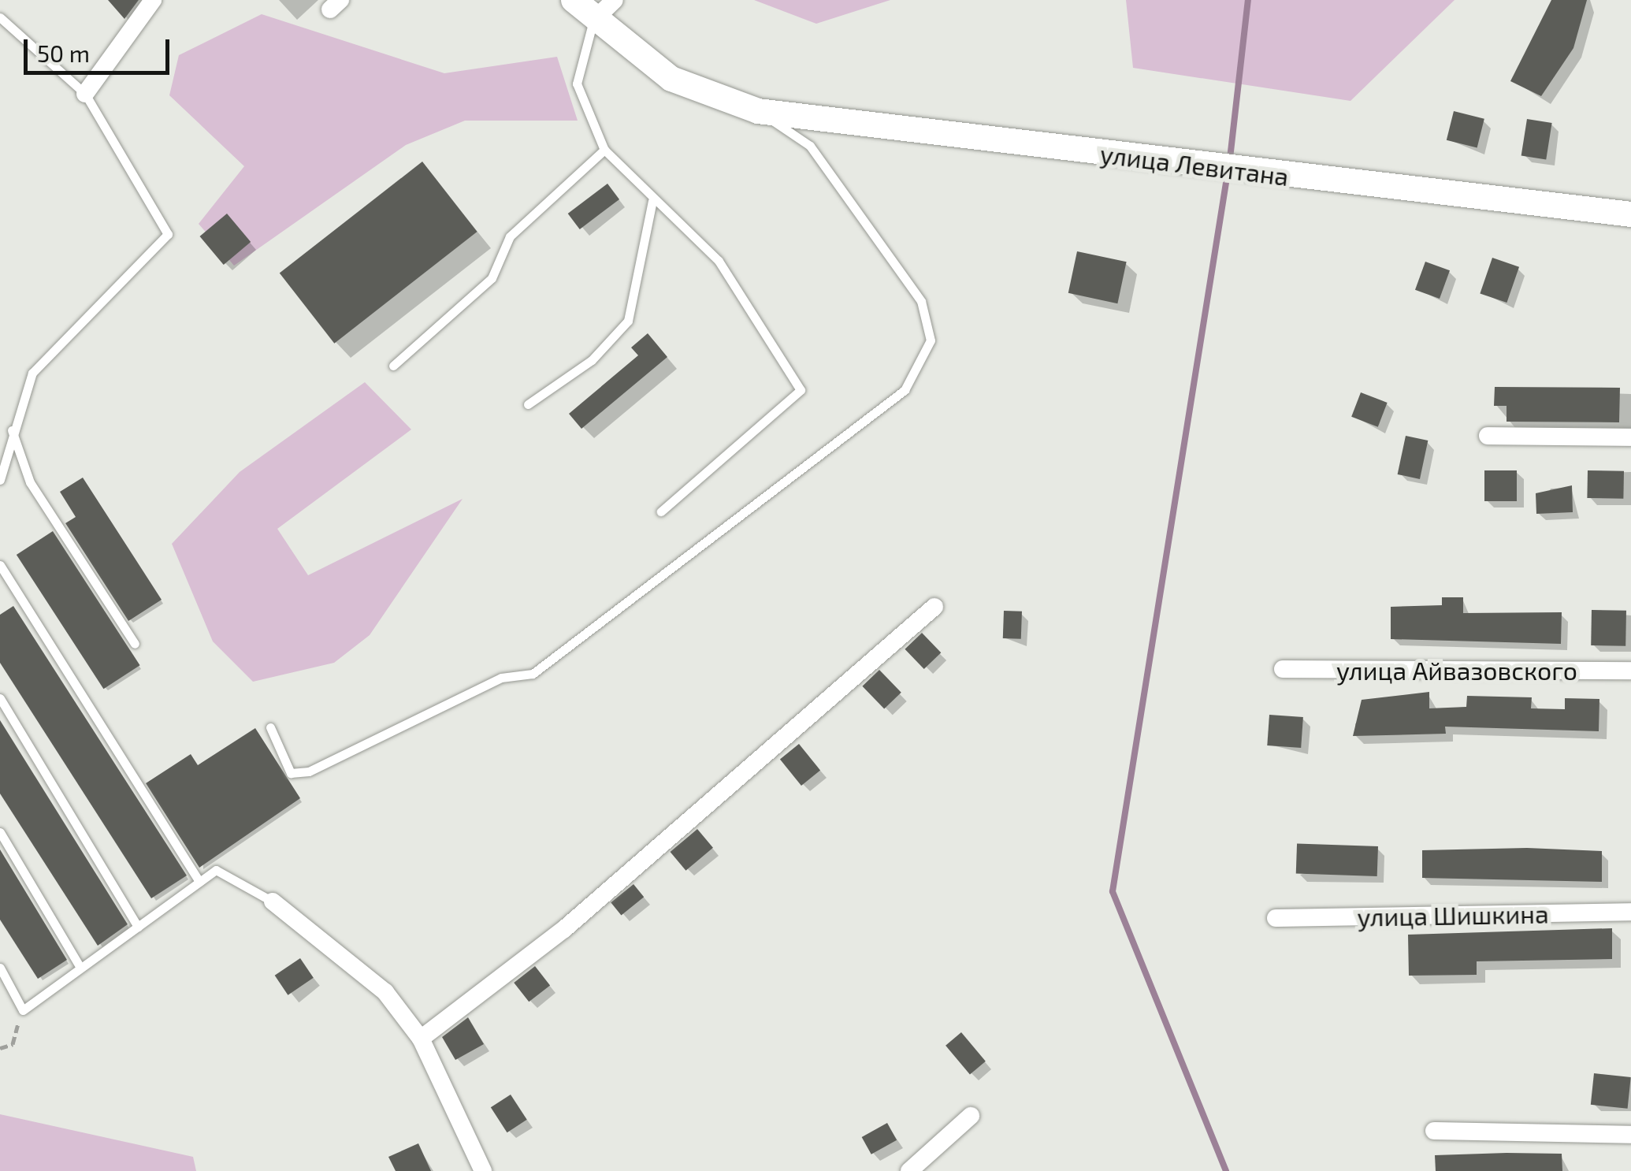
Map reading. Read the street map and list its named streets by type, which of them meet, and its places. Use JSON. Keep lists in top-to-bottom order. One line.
{"streets":{"main road":["улица Левитана"],"street":["улица Айвазовского","улица Шишкина"]},"scale_bar":"50 m"}
